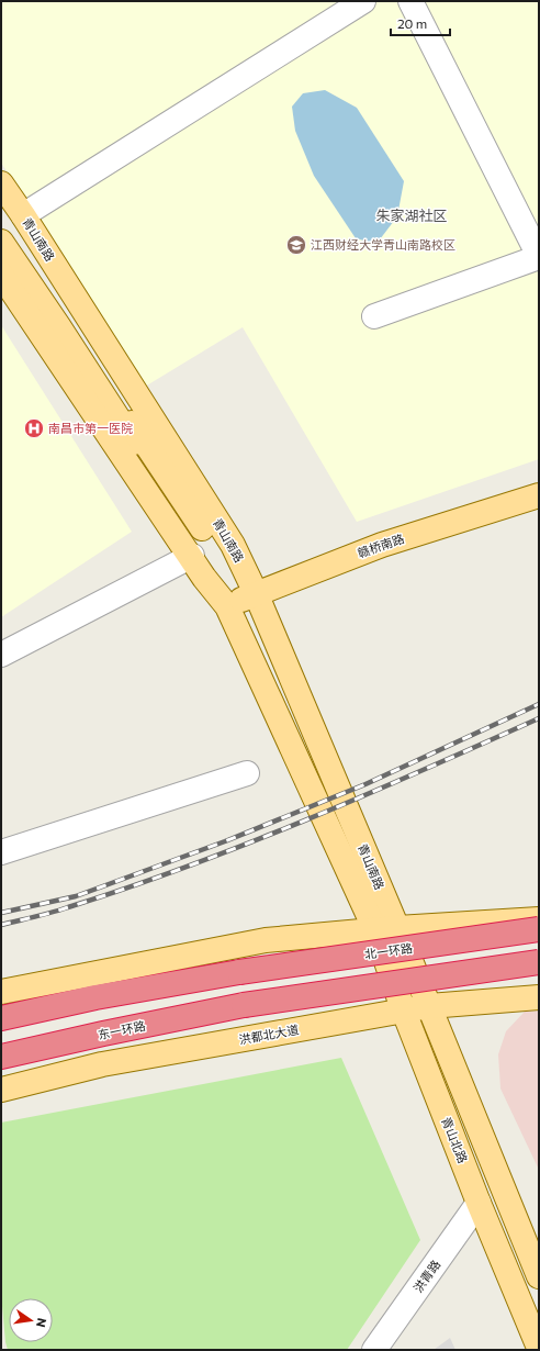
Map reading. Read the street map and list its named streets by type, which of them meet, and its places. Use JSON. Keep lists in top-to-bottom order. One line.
{"streets":{"highway":["北一环路","东一环路"],"main road":["青山南路","赣桥南路","洪都北大道","青山北路"],"street":["洪青路"]},"crossings":[["青山南路","赣桥南路"],["青山南路","青山北路"],["洪都北大道","青山北路"],["青山北路","洪青路"]],"districts":["朱家湖社区"],"places":{"school or university":["江西财经大学青山南路校区"],"hospital":["南昌市第一医院"]},"scale_bar":"20 m","north":"right"}
